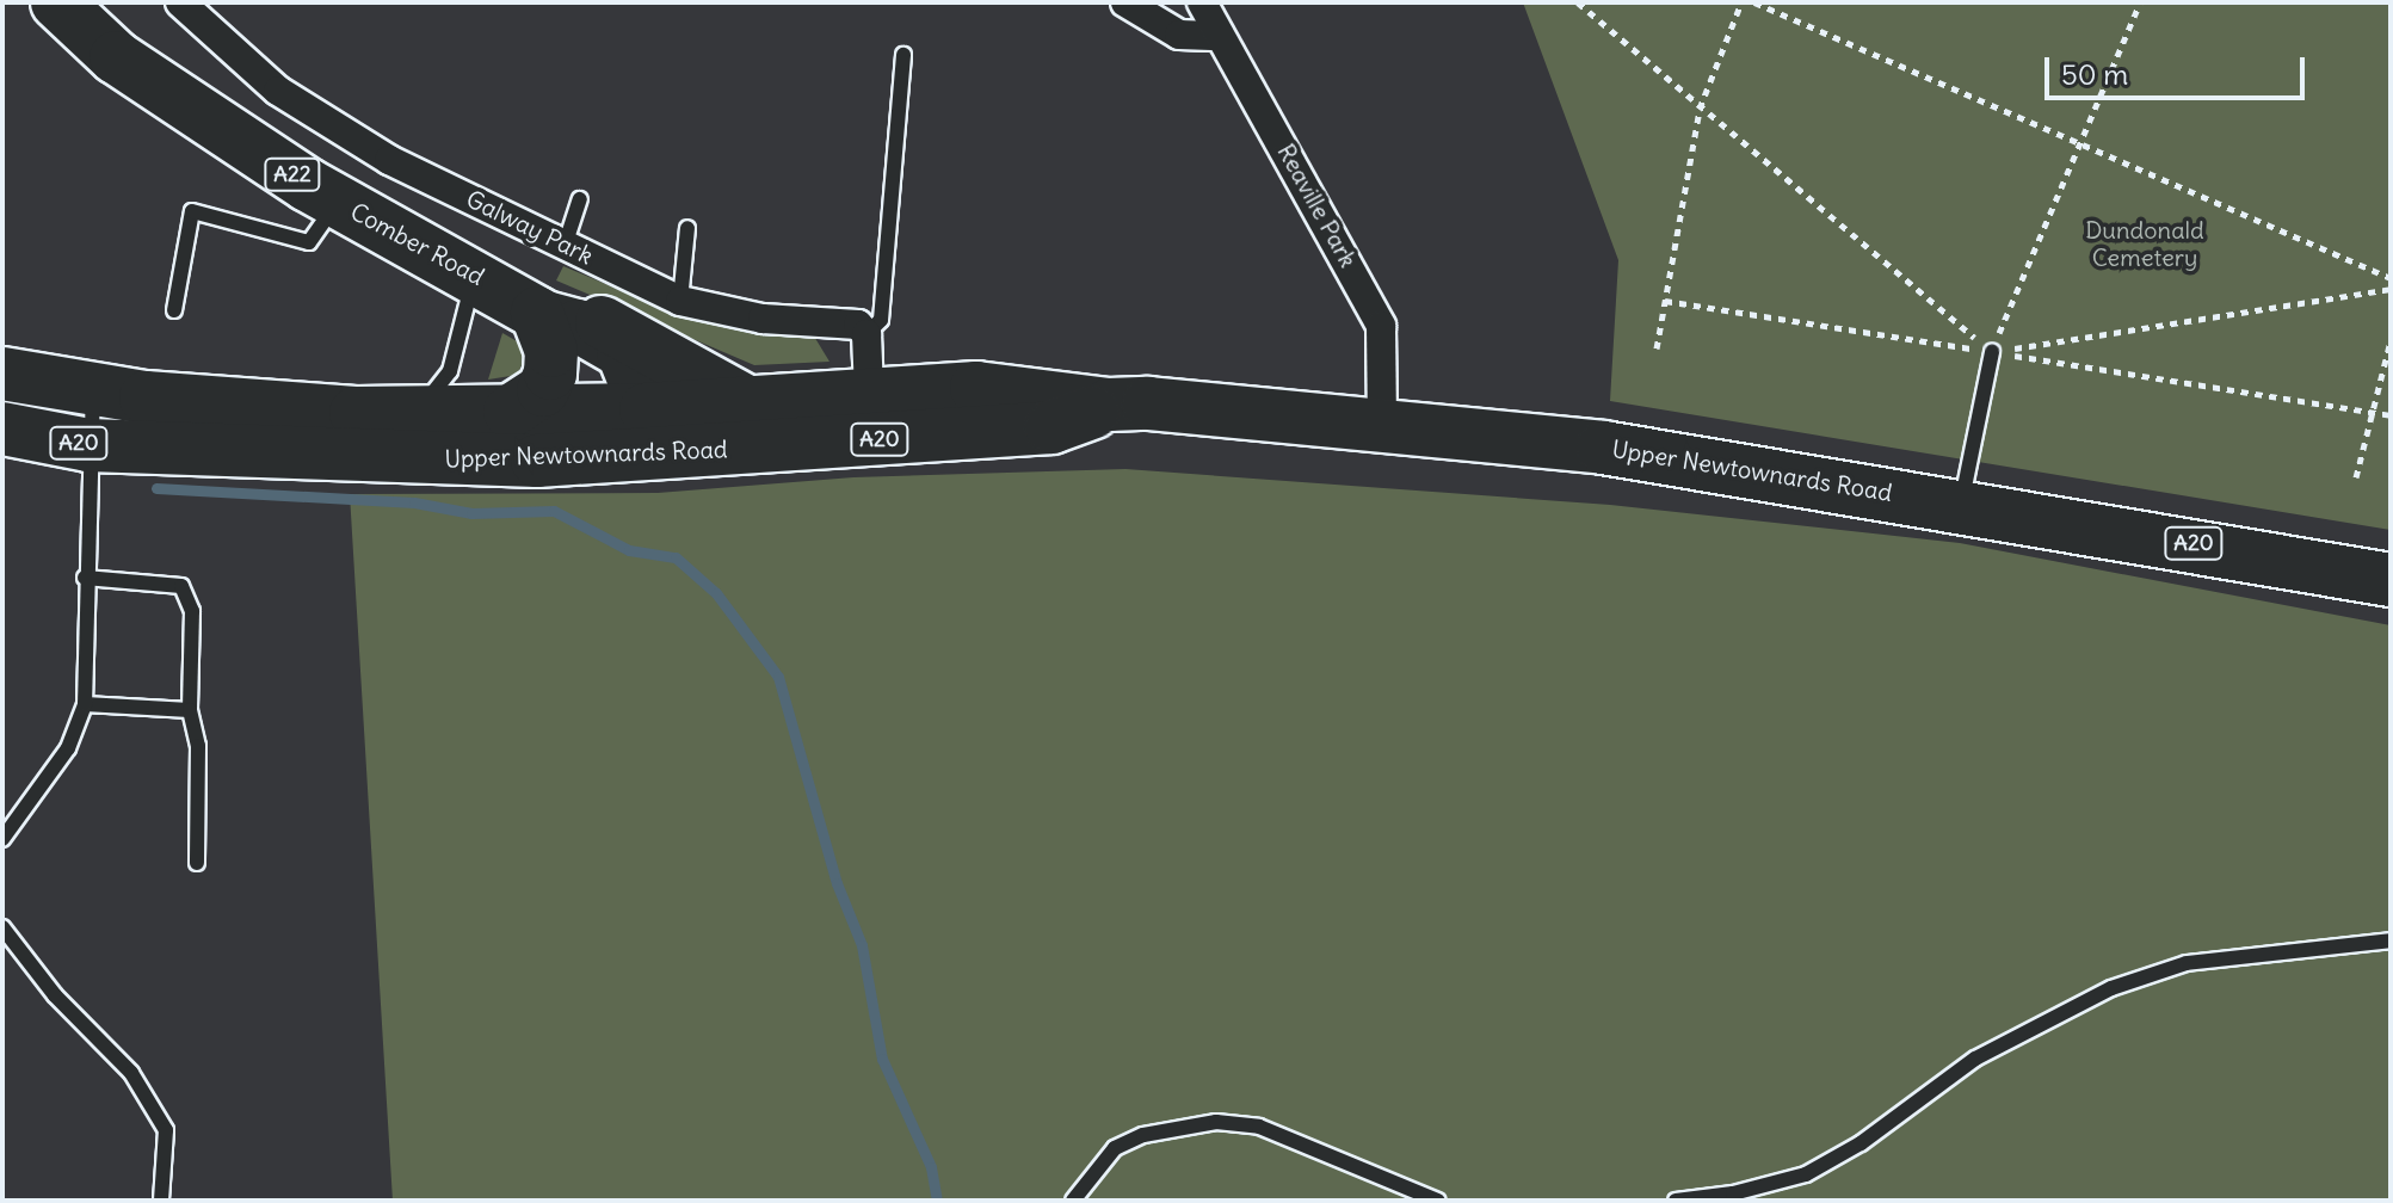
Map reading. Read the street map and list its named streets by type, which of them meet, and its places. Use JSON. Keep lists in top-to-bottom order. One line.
{"streets":{"highway":["A22","Comber Road","A20","Upper Newtownards Road"],"street":["Reaville Park","Galway Park"]},"crossings":[["Reaville Park","Upper Newtownards Road"],["Comber Road","Upper Newtownards Road"]],"parks":["Dundonald Cemetery"],"scale_bar":"50 m"}
